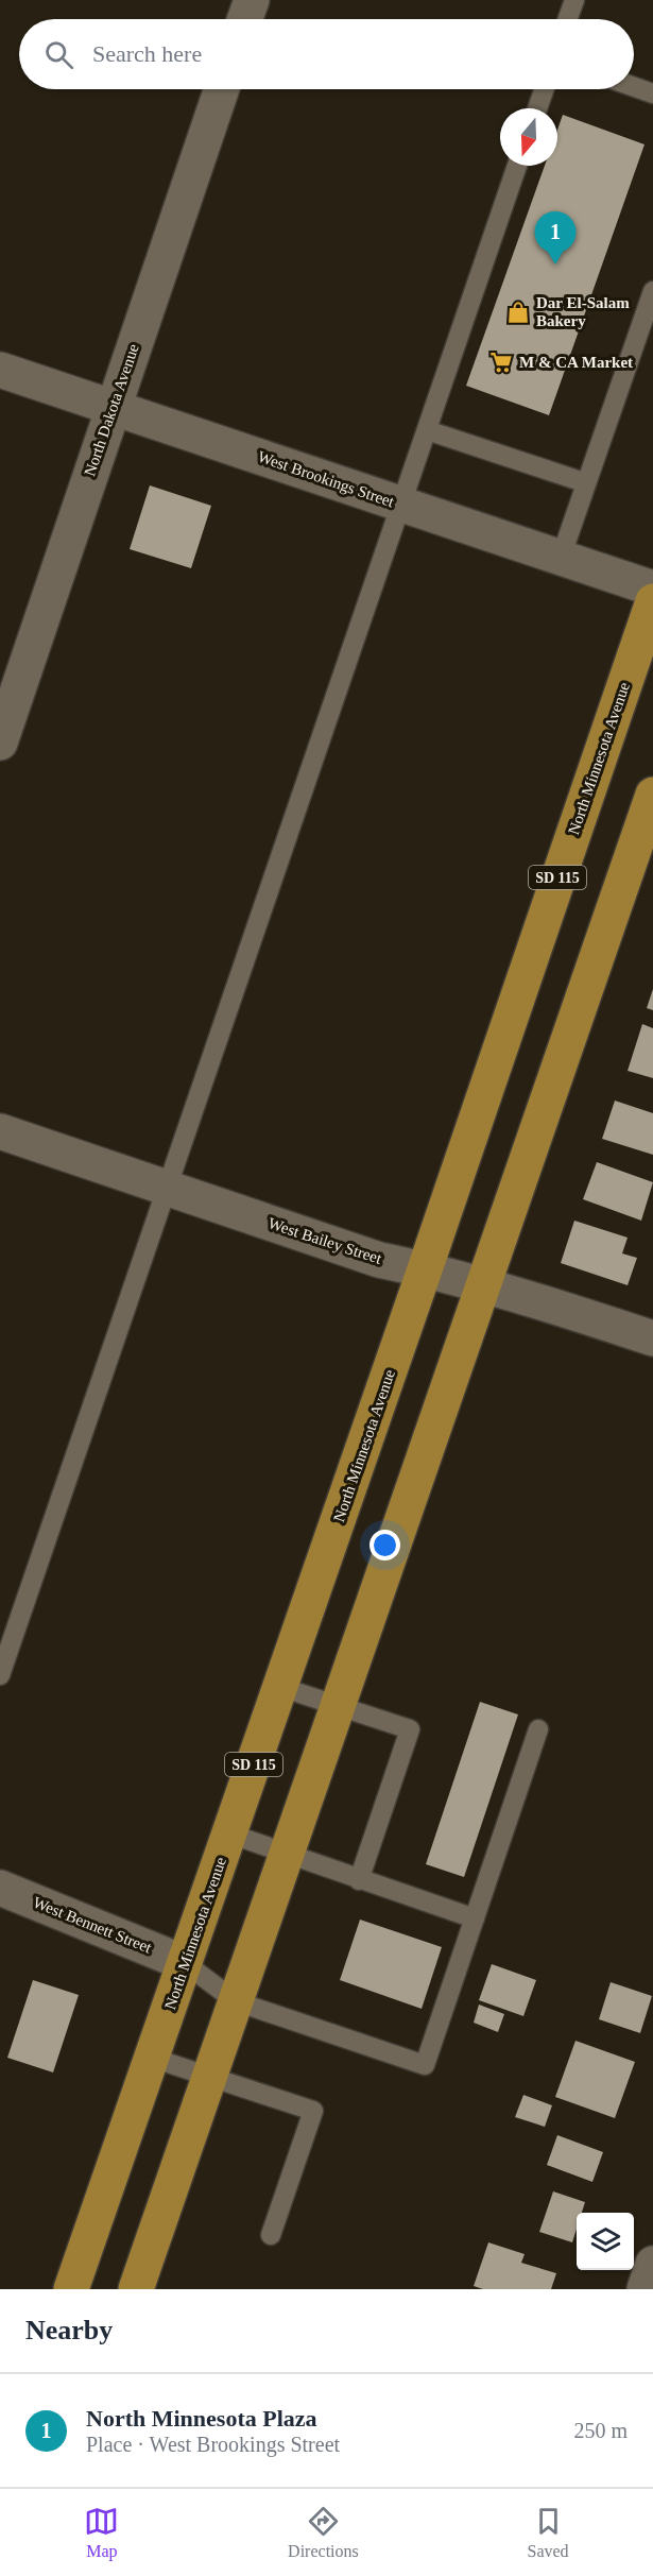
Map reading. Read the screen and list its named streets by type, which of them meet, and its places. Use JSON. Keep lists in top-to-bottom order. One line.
{"streets":{"main road":["North Minnesota Avenue","SD 115"],"street":["North Dakota Avenue","West Brookings Street","West Bailey Street","West Bennett Street"]},"crossings":[["North Dakota Avenue","West Brookings Street"],["North Minnesota Avenue","West Bailey Street"],["North Minnesota Avenue","West Bennett Street"]],"places":{"shop":["Dar El-Salam Bakery"],"supermarket":["M & CA Market"]},"north":"bottom","page":{"search":"Search here","pins":"1","heading":"Nearby","list":[{"mark":"1","name":"North Minnesota Plaza","note":"Place · West Brookings Street","value":"250 m"}],"nav":["Map","Directions","Saved"]}}
